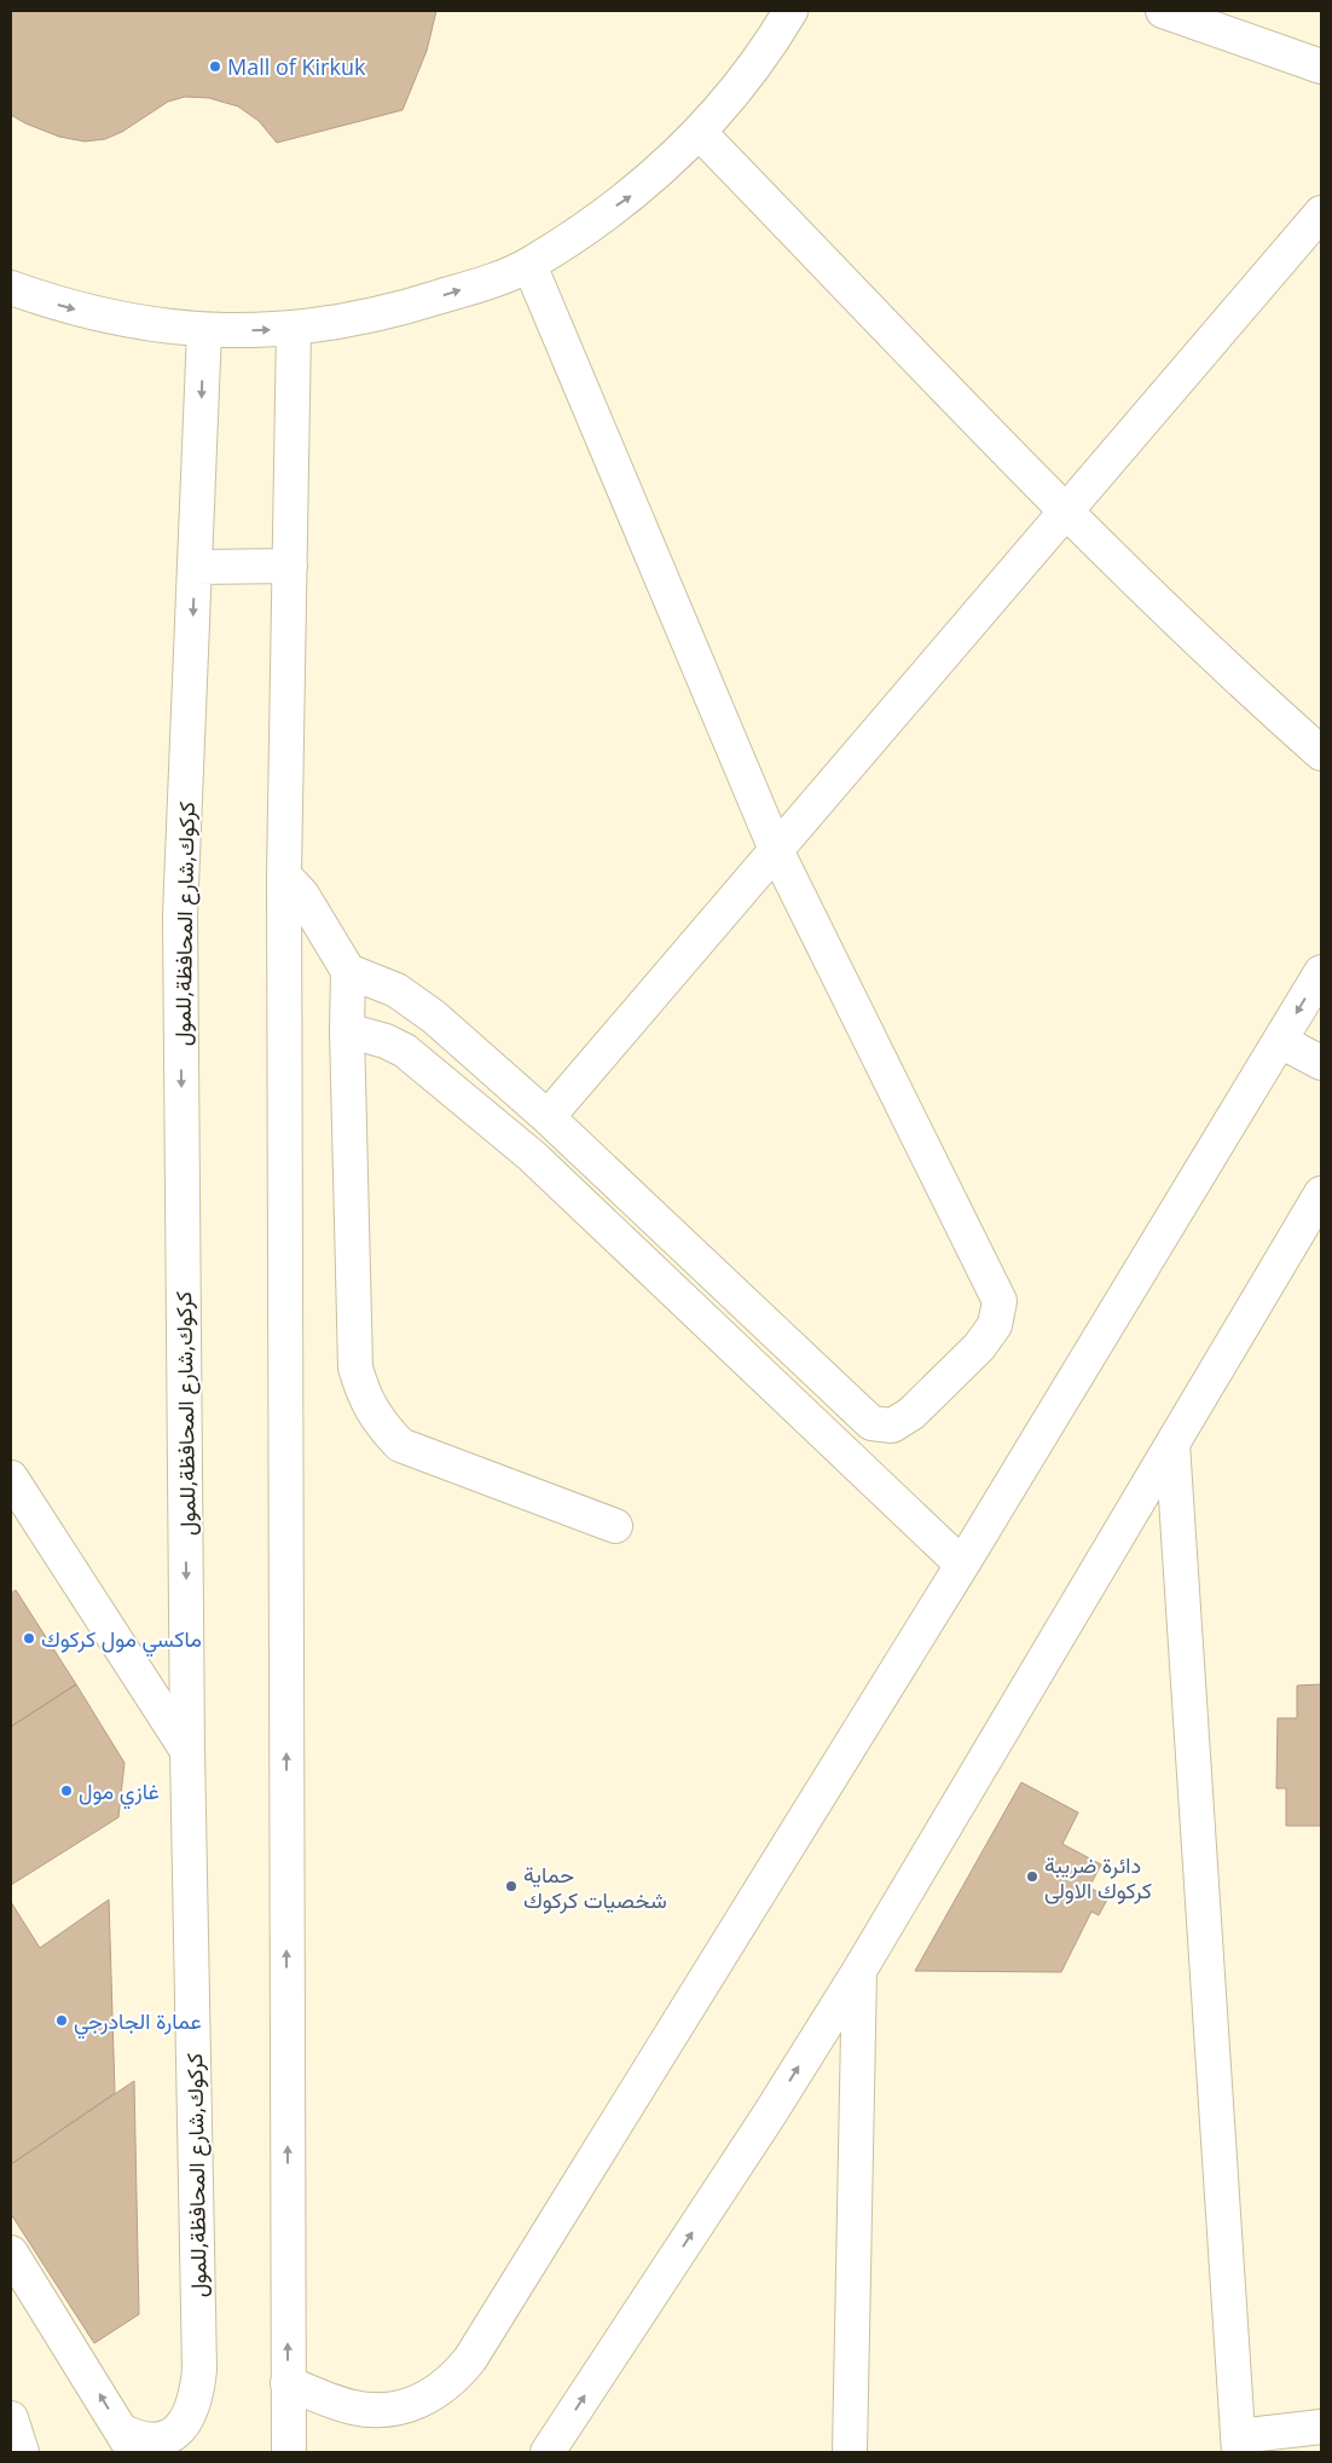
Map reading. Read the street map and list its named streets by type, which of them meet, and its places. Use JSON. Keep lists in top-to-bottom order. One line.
{"streets":{"street":["كركوك,شارع المحافظة,للمول"]},"places":["Mall of Kirkuk","ماكسي مول كركوك","غازي مول","دائرة ضريبة كركوك الاولى","حماية شخصيات كركوك","عمارة الجادرجي"]}
